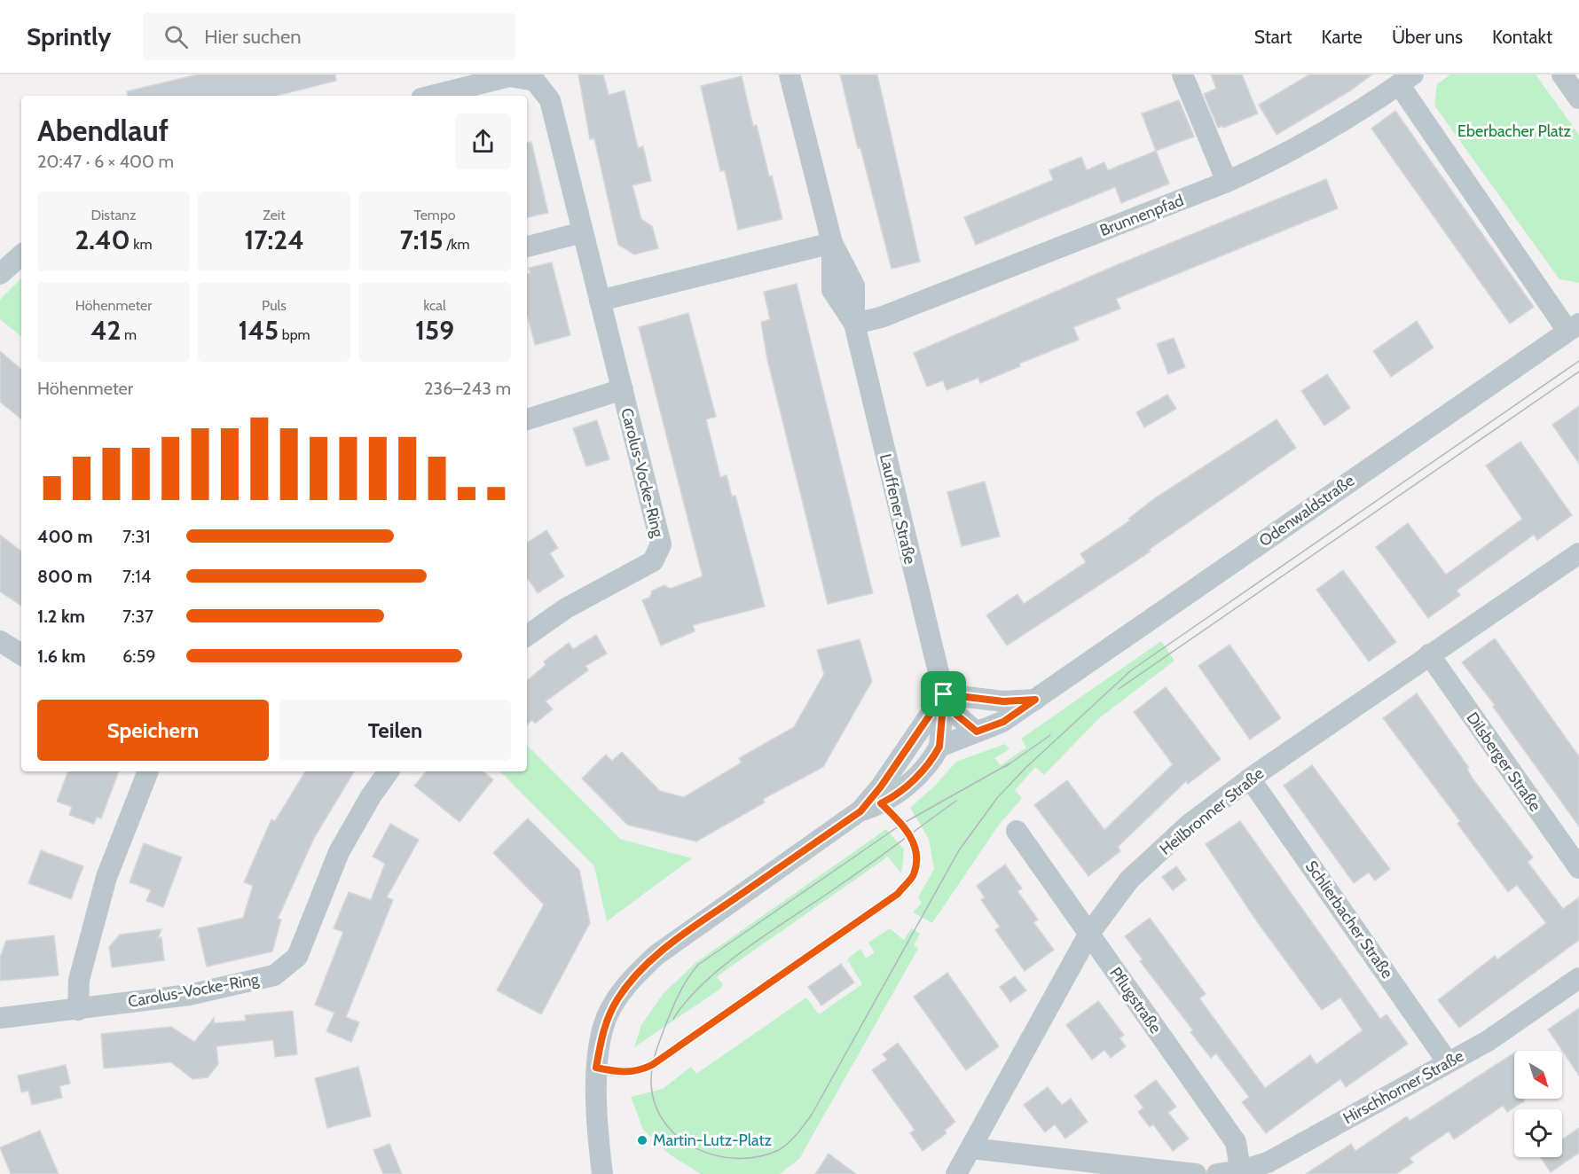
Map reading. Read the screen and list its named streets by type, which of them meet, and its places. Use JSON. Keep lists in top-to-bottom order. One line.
{"streets":{"street":["Brunnenpfad","Carolus-Vocke-Ring","Lauffener Straße","Odenwaldstraße","Dilsberger Straße","Heilbronner Straße","Schlierbacher Straße","Pflugstraße","Hirschhorner Straße"]},"crossings":[["Brunnenpfad","Lauffener Straße"],["Dilsberger Straße","Heilbronner Straße"],["Heilbronner Straße","Schlierbacher Straße"],["Heilbronner Straße","Pflugstraße"],["Schlierbacher Straße","Hirschhorner Straße"],["Pflugstraße","Hirschhorner Straße"]],"parks":["Eberbacher Platz"],"places":["Martin-Lutz-Platz"],"north":"bottom right","page":{"header":"Sprintly","search":"Hier suchen","nav":["Start","Karte","Über uns","Kontakt"],"heading":["Abendlauf","20:47 · 6 × 400 m"],"stats":[["Distanz","2.40 km"],["Zeit","17:24"],["Tempo","7:15 /km"],["Höhenmeter","42 m"],["Puls","145 bpm"],["kcal","159"]],"chart":["Höhenmeter","236–243 m"],"list":[{"name":"400 m","note":"7:31"},{"name":"800 m","note":"7:14"},{"name":"1.2 km","note":"7:37"},{"name":"1.6 km","note":"6:59"}],"buttons":["Speichern","Teilen"]}}
